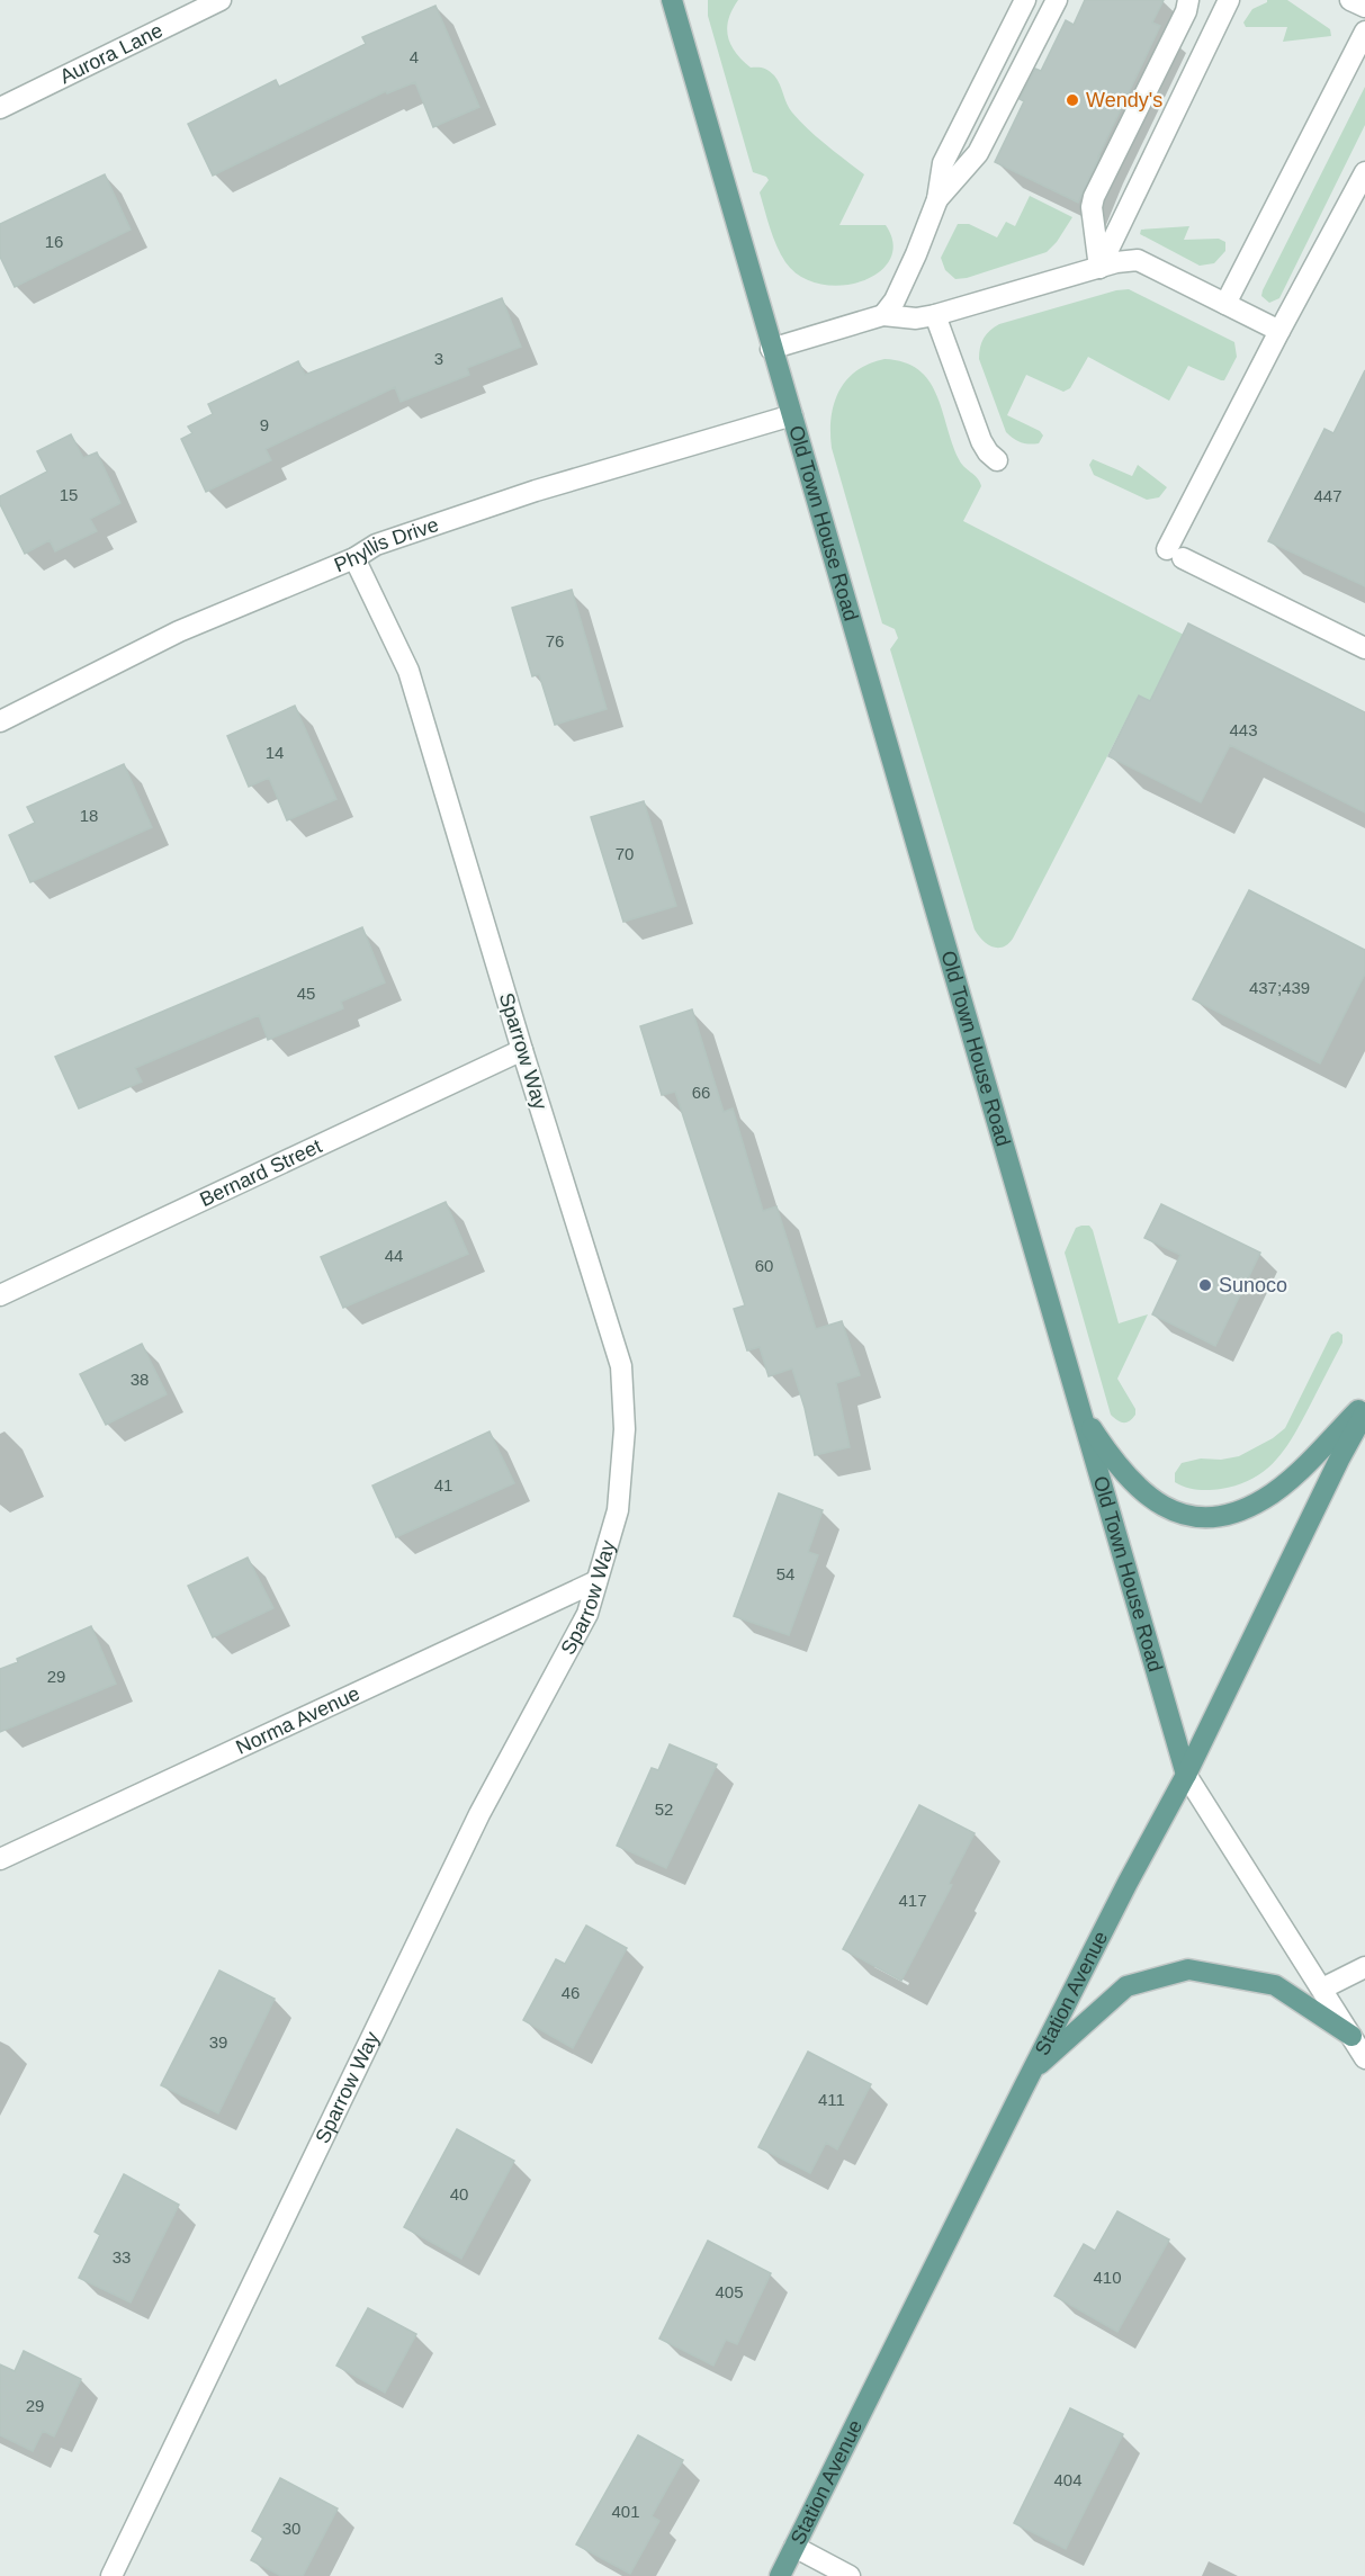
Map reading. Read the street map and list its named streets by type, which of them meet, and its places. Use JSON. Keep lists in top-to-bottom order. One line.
{"streets":{"main road":["Old Town House Road","Station Avenue"],"street":["Aurora Lane","Phyllis Drive","Sparrow Way","Bernard Street","Norma Avenue"]},"crossings":[["Old Town House Road","Phyllis Drive"],["Old Town House Road","Station Avenue"],["Phyllis Drive","Sparrow Way"],["Sparrow Way","Bernard Street"],["Sparrow Way","Norma Avenue"]],"places":["Wendy's","Sunoco"],"house_numbers":["4","16","3","9","15","447","76","443","14","18","70","437;439","45","66","44","60","38","41","54","29","52","417","46","39","411","40","33","410","405","29","404","401","30"]}
